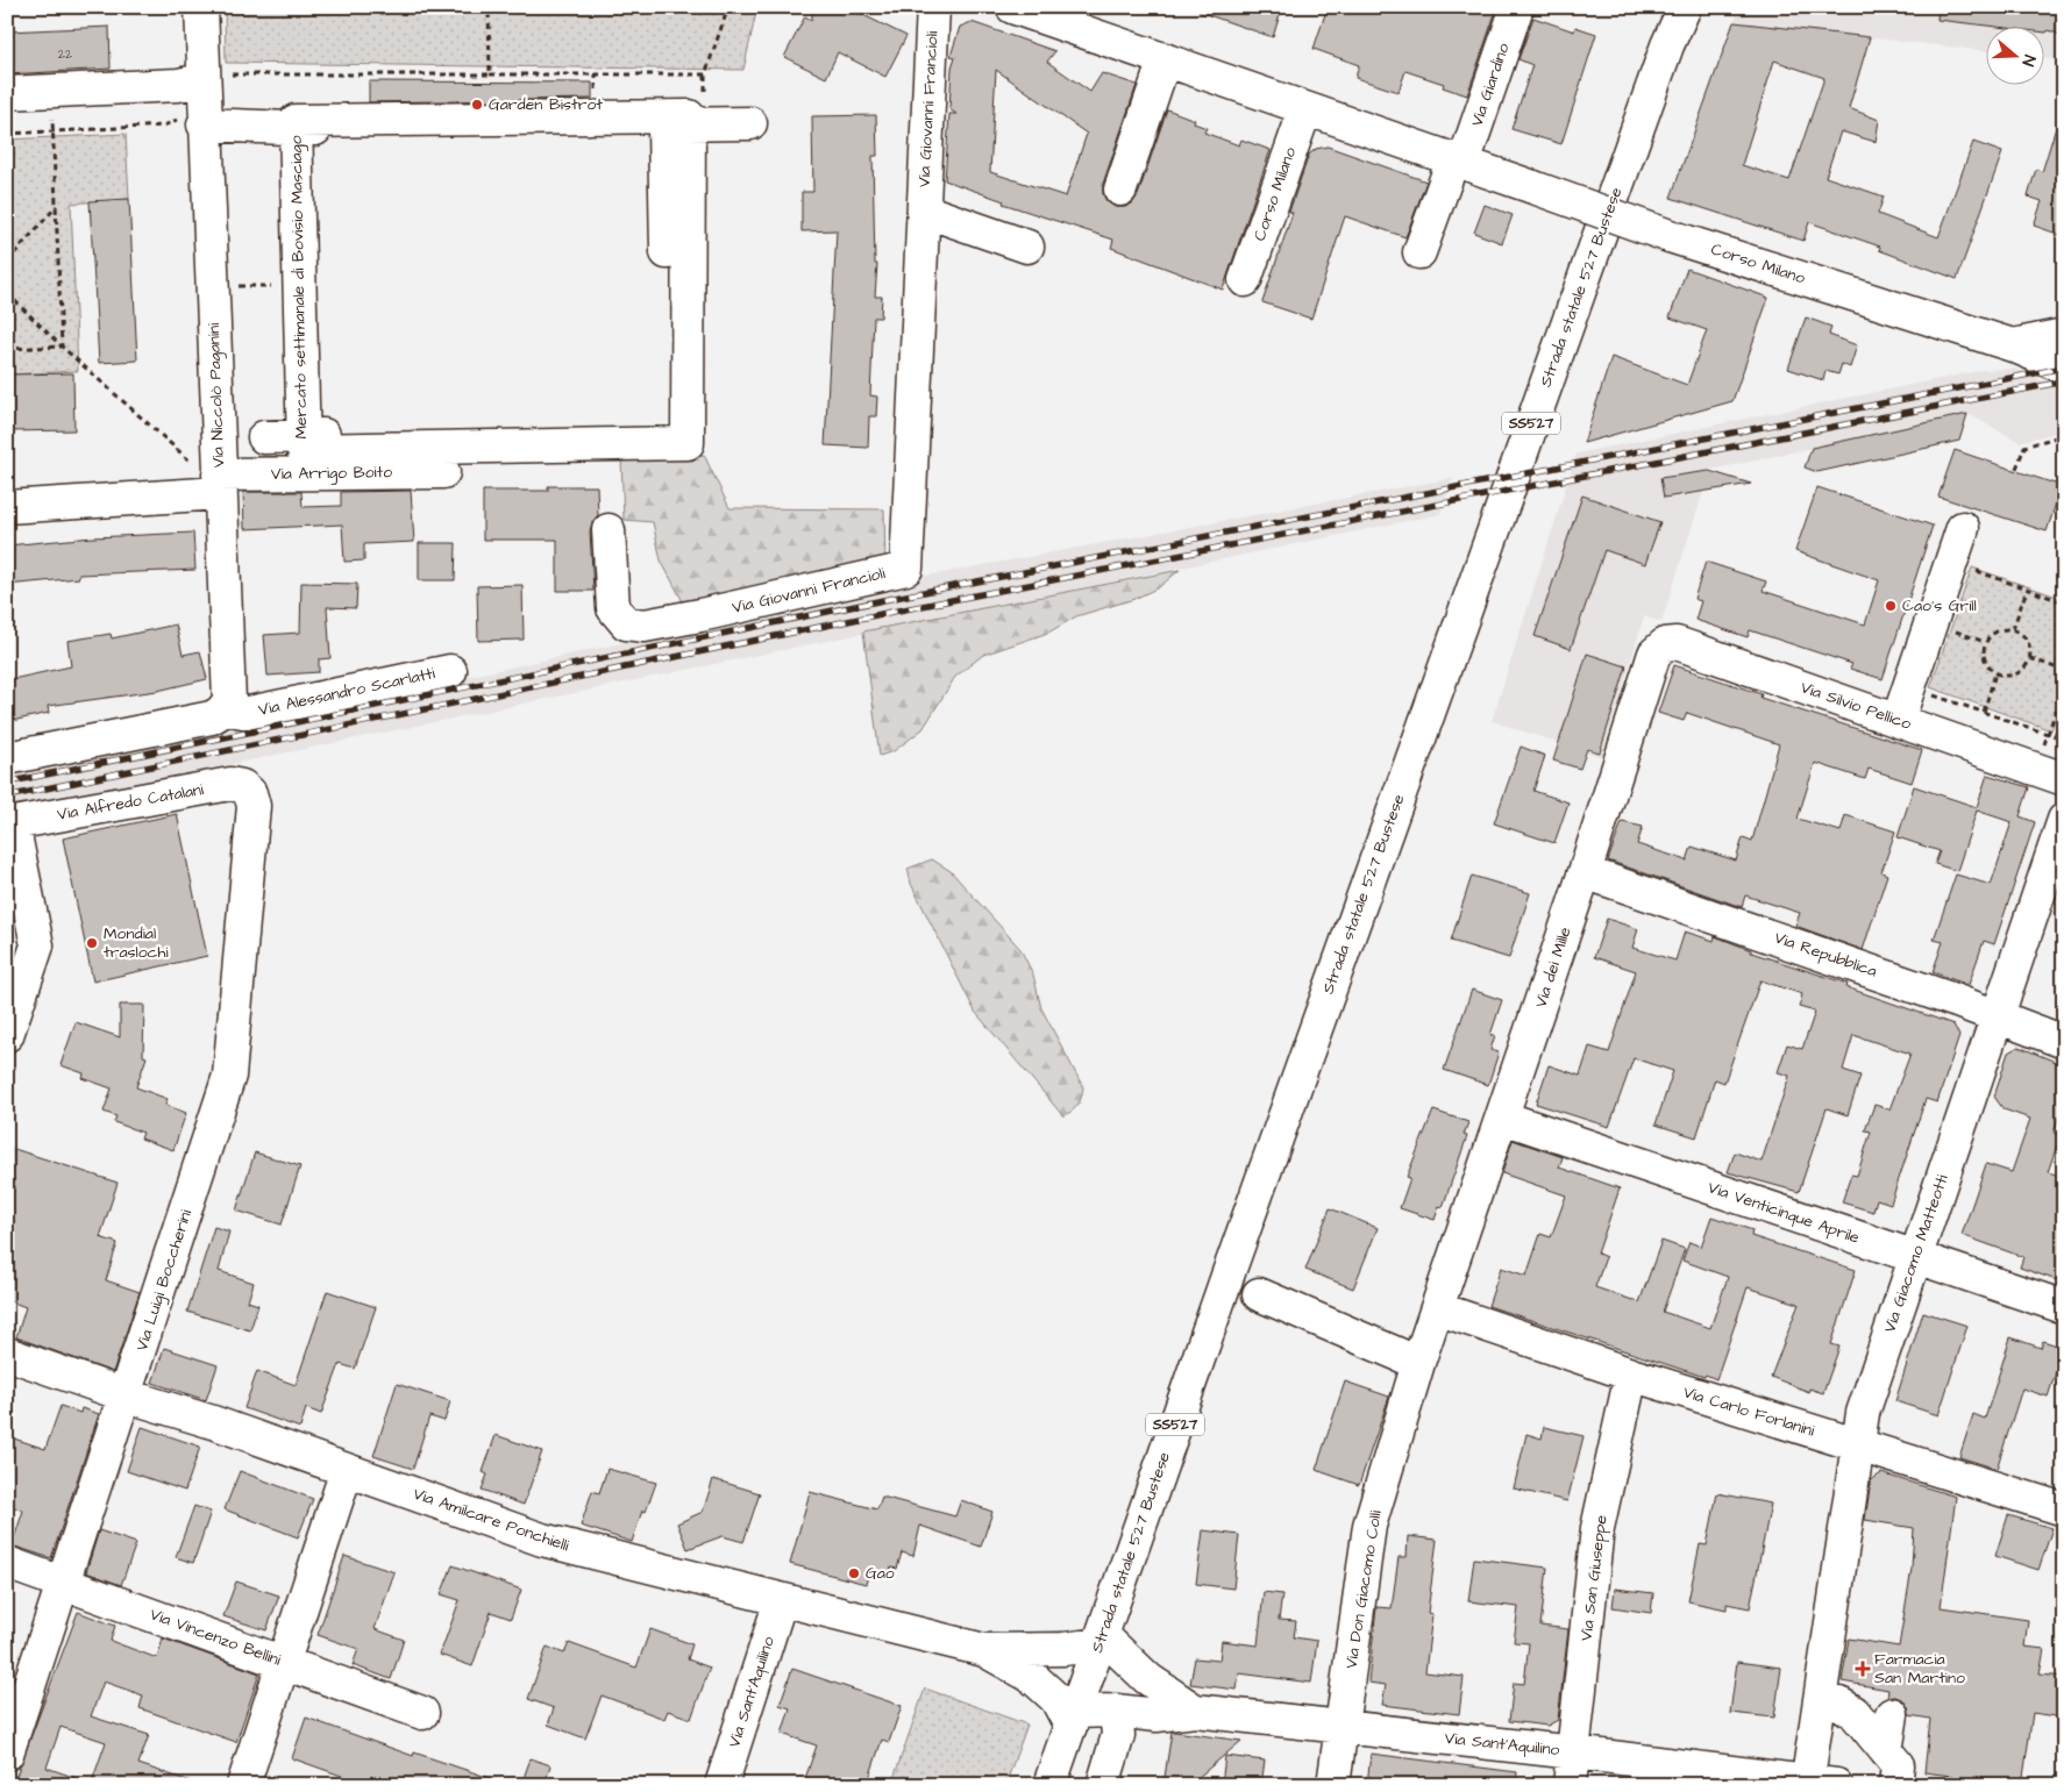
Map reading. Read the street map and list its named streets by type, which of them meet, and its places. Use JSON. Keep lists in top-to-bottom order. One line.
{"streets":{"street":["Via Giardino","Via Giovanni Francioli","Corso Milano","Mercato settimanale di Bovisio Masciago","Strada statale 527 Bustese","Via Niccolò Paganini","SS527","Via Arrigo Boito","Via Alessandro Scarlatti","Via Silvio Pellico","Via Alfredo Catalani","Via Repubblica","Via dei Mille","Via Venticinque Aprile","Via Giacomo Matteotti","Via Luigi Boccherini","Via Carlo Forlanini","Via Amilcare Ponchielli","Via San Giuseppe","Via Don Giacomo Colli","Via Vincenzo Bellini","Via Sant'Aquilino"]},"crossings":[["Via Giardino","Corso Milano"],["Strada statale 527 Bustese","Via Amilcare Ponchielli"],["Strada statale 527 Bustese","Via Sant'Aquilino"],["Via Niccolò Paganini","Via Arrigo Boito"],["Via Niccolò Paganini","Via Alessandro Scarlatti"],["Via Silvio Pellico","Via dei Mille"],["Via Alfredo Catalani","Via Luigi Boccherini"],["Via Repubblica","Via dei Mille"],["Via Repubblica","Via Giacomo Matteotti"],["Via dei Mille","Via Venticinque Aprile"],["Via dei Mille","Via Don Giacomo Colli"],["Via Venticinque Aprile","Via Giacomo Matteotti"],["Via Giacomo Matteotti","Via Carlo Forlanini"],["Via Giacomo Matteotti","Via Sant'Aquilino"],["Via Luigi Boccherini","Via Amilcare Ponchielli"],["Via Luigi Boccherini","Via Vincenzo Bellini"],["Via Carlo Forlanini","Via San Giuseppe"],["Via Carlo Forlanini","Via Don Giacomo Colli"],["Via Amilcare Ponchielli","Via Sant'Aquilino"],["Via San Giuseppe","Via Sant'Aquilino"],["Via Don Giacomo Colli","Via Sant'Aquilino"]],"places":{"other":["Garden Bistrot","Cao's Grill","Mondial traslochi","Gao"],"health":["Farmacia San Martino"]},"house_numbers":["22"],"north":"right"}
